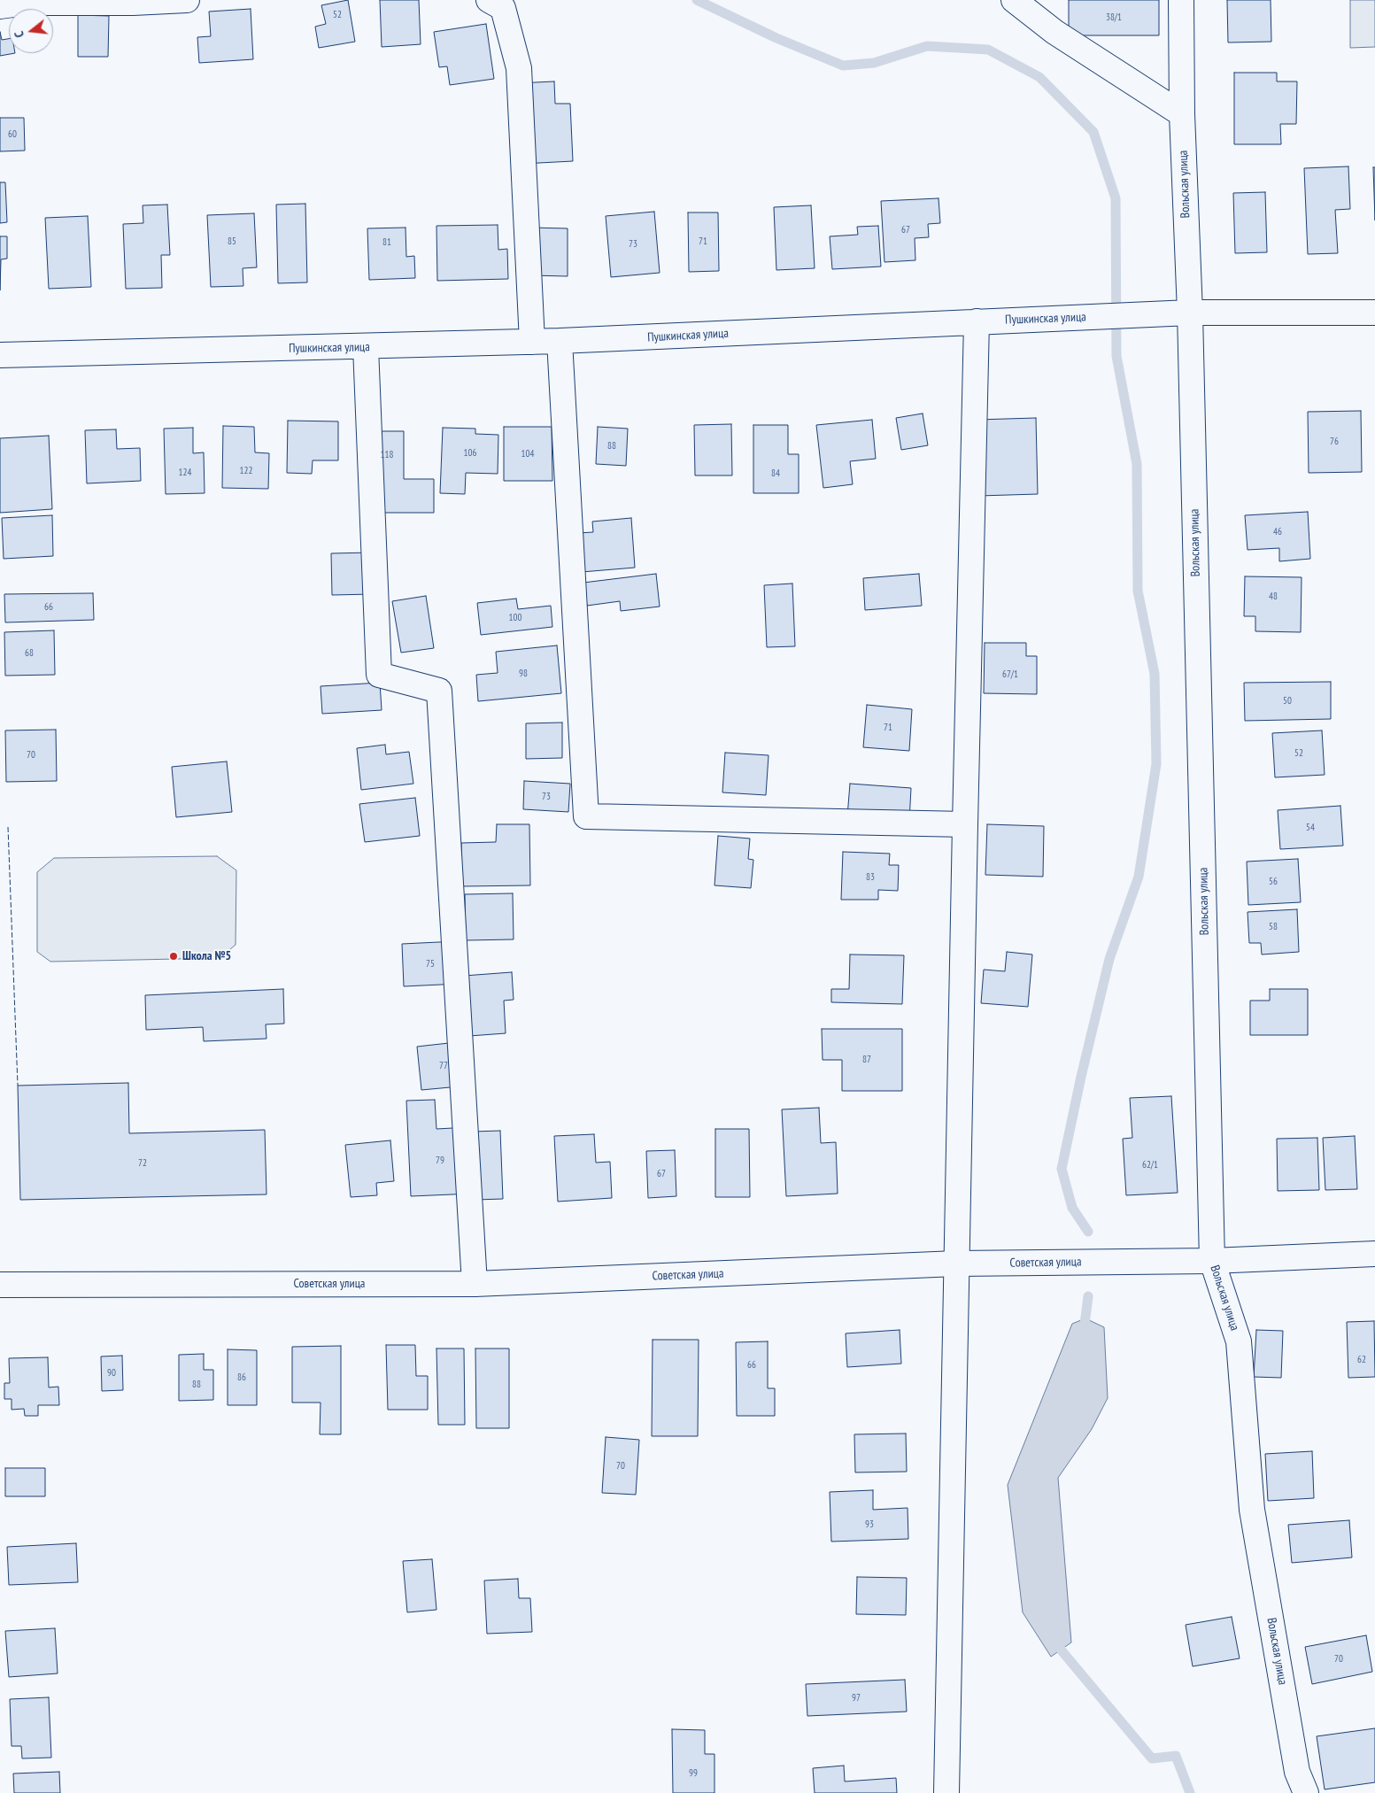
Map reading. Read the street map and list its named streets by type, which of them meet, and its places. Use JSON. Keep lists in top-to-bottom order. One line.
{"streets":{"street":["Вольская улица","Пушкинская улица","Советская улица"]},"crossings":[["Вольская улица","Пушкинская улица"],["Вольская улица","Советская улица"]],"places":["Школа №5"],"house_numbers":["52","38/1","60","67","85","71","81","73","76","88","106","104","118","122","124","84","46","48","66","100","68","98","67/1","50","71","52","70","73","54","83","56","58","75","87","77","79","72","62/1","67","62","66","90","86","88","70","93","70","97","99"],"north":"left"}
